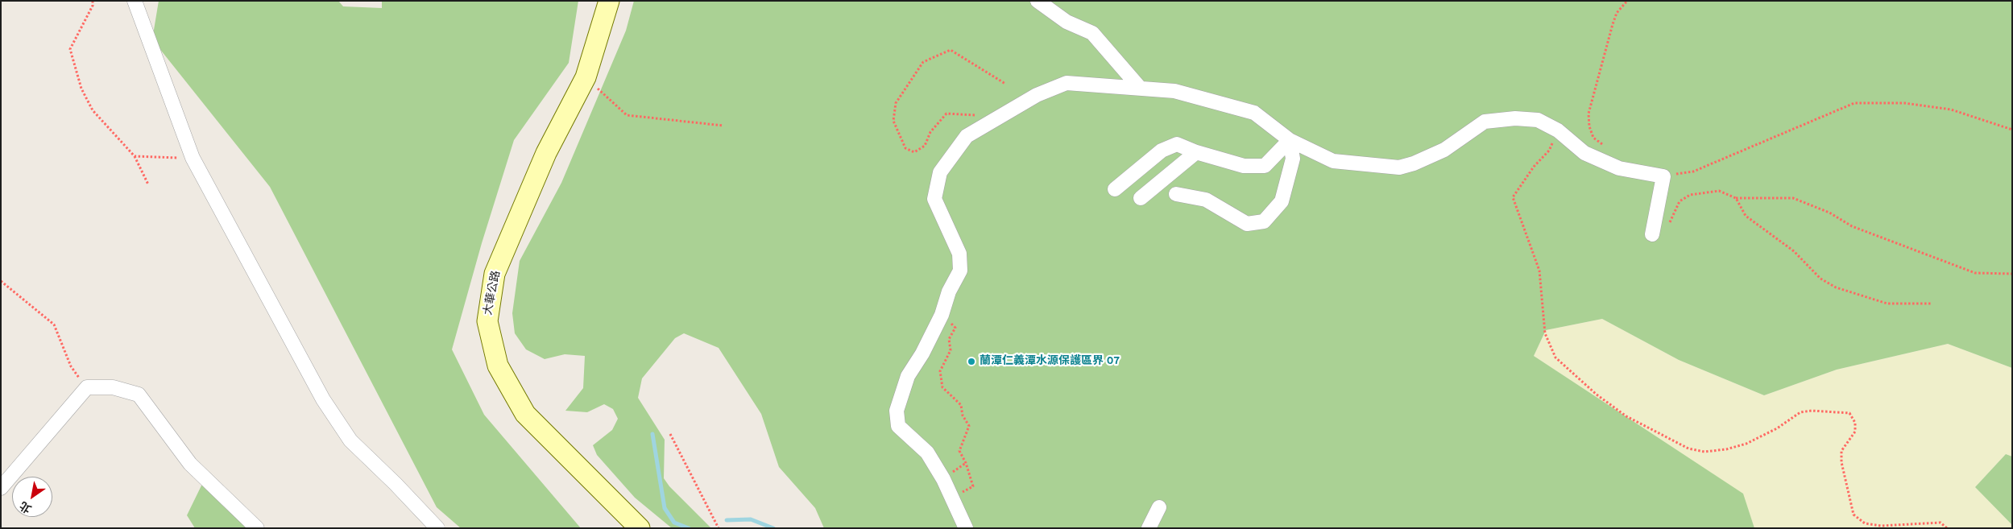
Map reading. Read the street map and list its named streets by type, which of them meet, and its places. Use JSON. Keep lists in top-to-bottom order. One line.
{"streets":{"main road":["大華公路"]},"places":["蘭潭仁義潭水源保護區界 07"],"north":"bottom left"}
